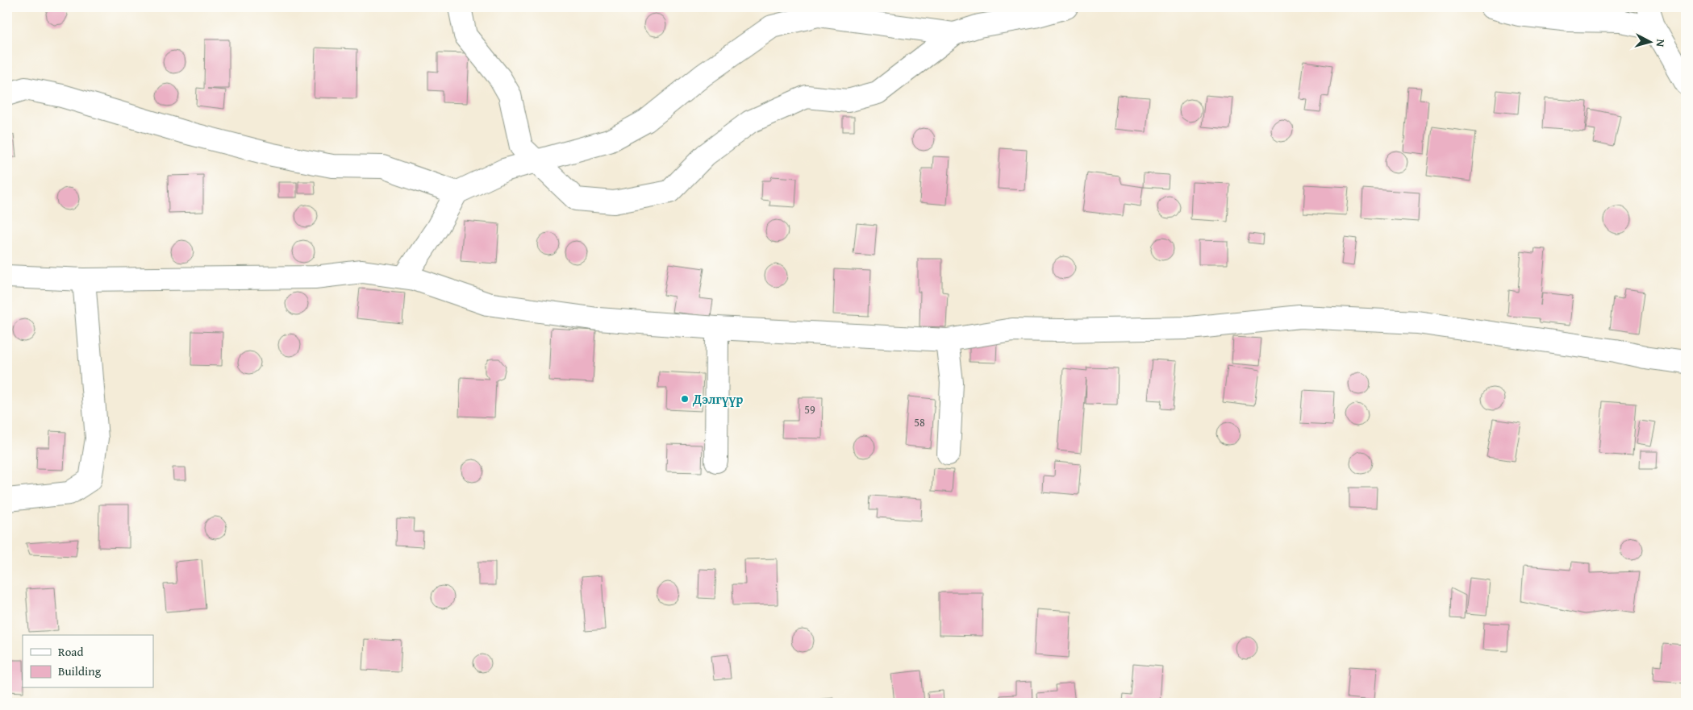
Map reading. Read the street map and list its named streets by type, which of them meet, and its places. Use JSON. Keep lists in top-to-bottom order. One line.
{"places":["Дэлгүүр"],"house_numbers":["59","58"],"legend":["Road","Building"],"north":"right"}
